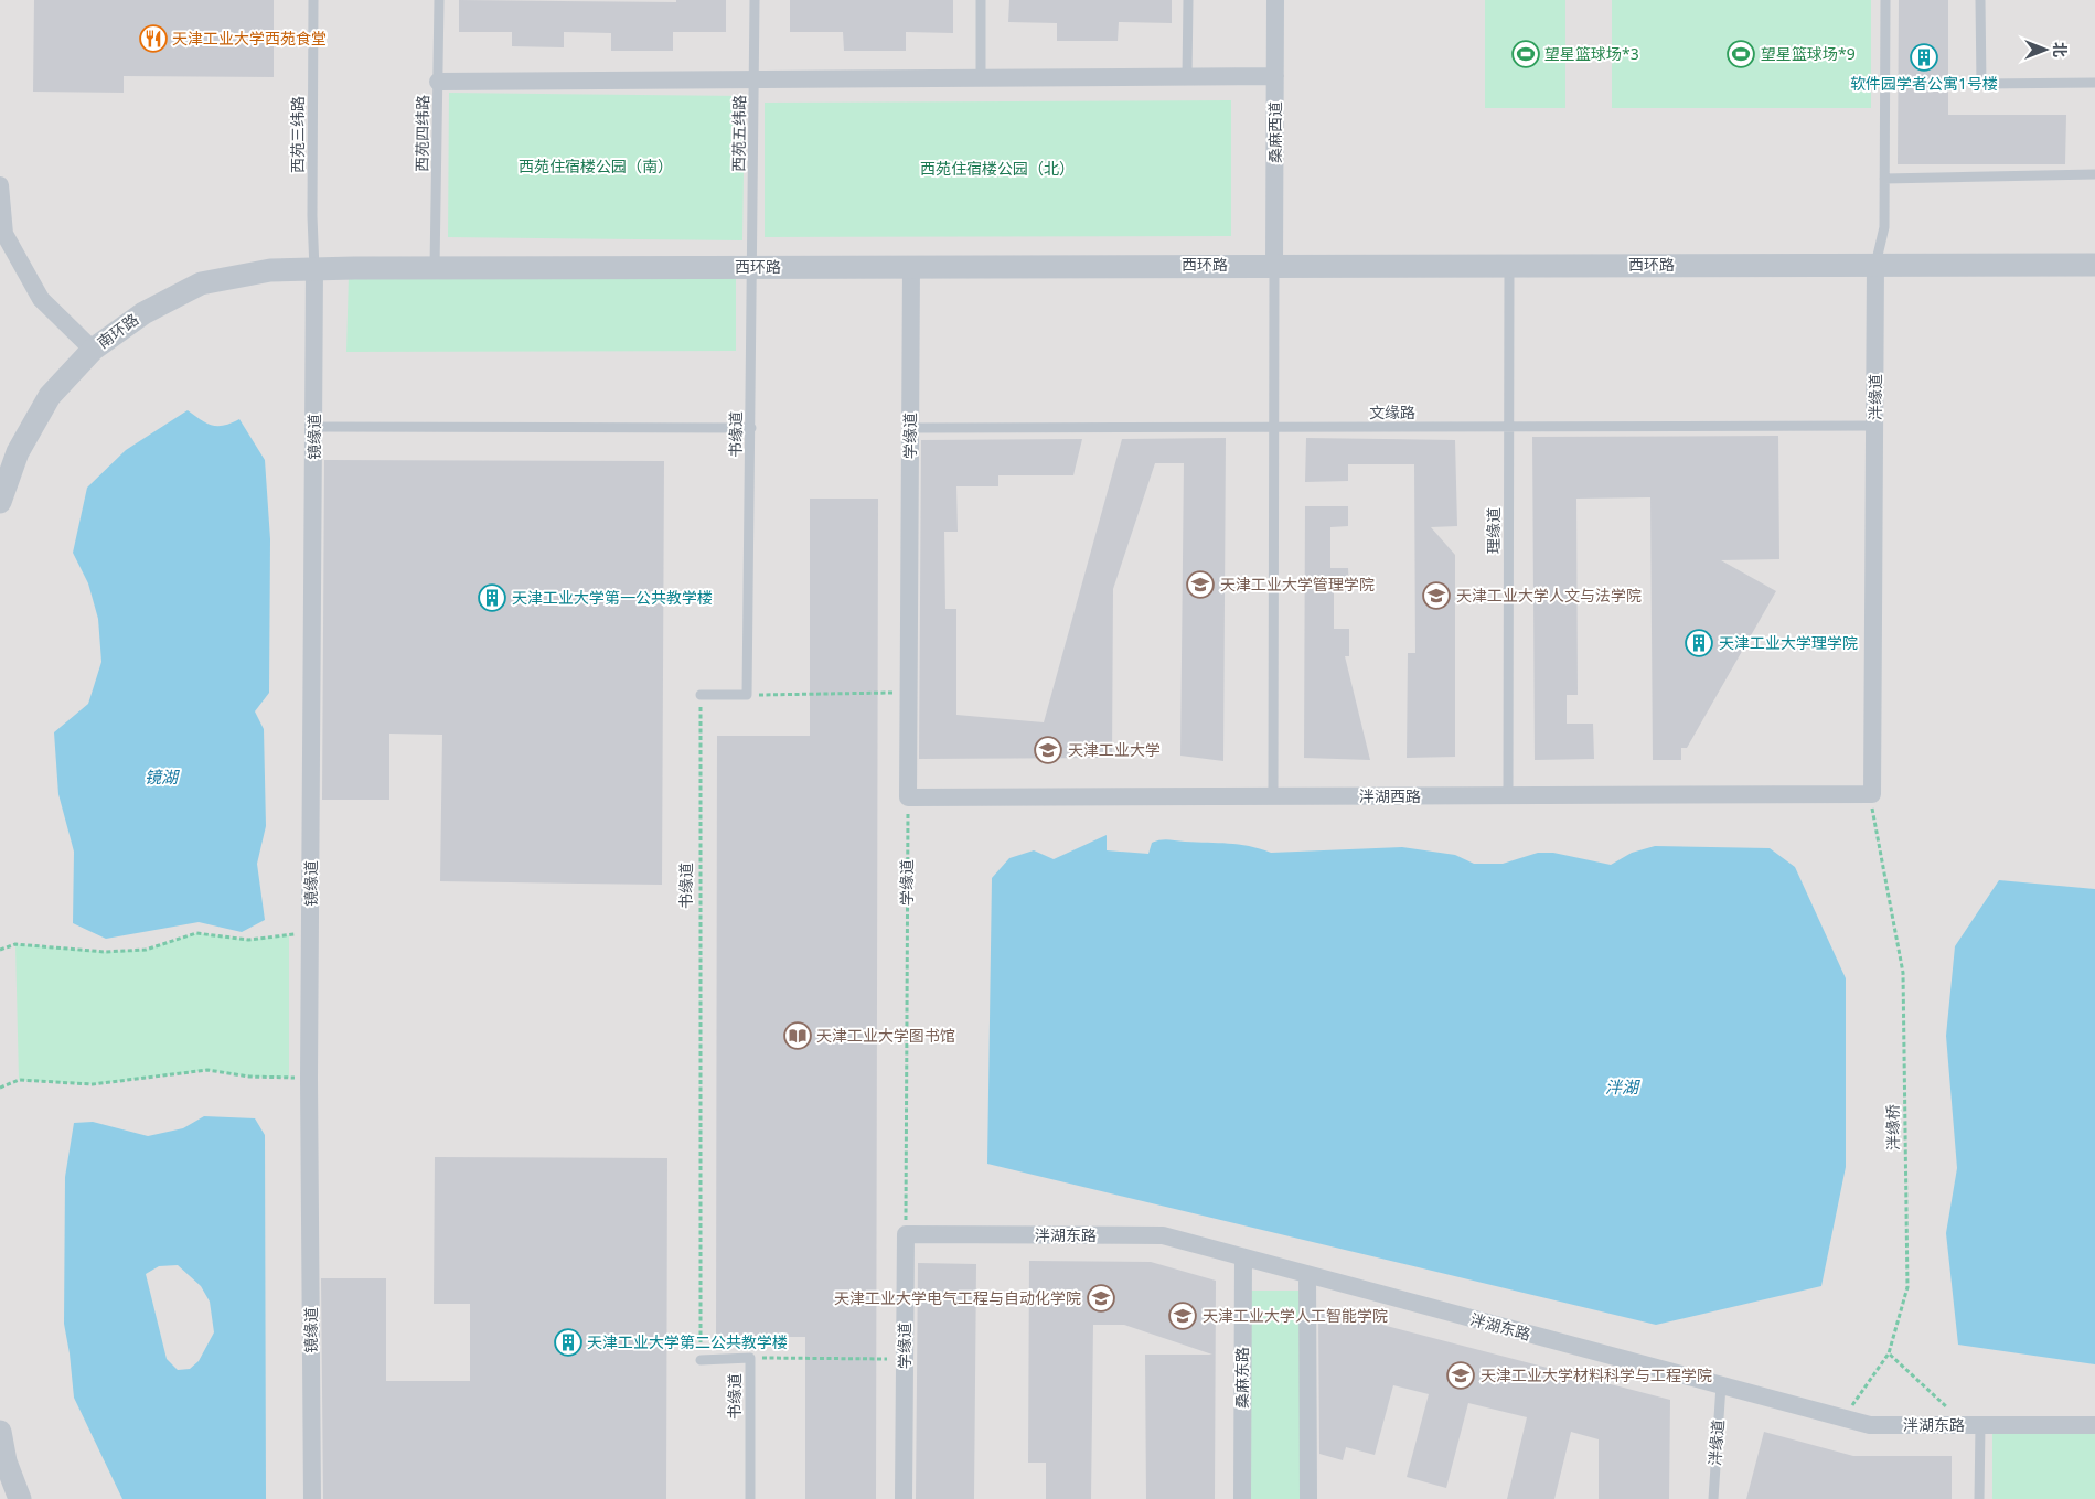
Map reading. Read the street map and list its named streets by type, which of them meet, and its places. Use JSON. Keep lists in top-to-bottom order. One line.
{"streets":{"street":["桑麻西道","西环路","南环路","泮缘道","学缘道","镜缘道","泮湖西路","泮湖东路","桑麻东路"],"lane":["西苑四纬路","西苑五纬路","西苑三纬路","文缘路","书缘道","理缘道"],"path":["泮缘桥"]},"crossings":[["桑麻西道","西环路"],["西苑四纬路","西环路"],["西苑五纬路","西环路"],["西苑五纬路","书缘道"],["西苑三纬路","西环路"],["西苑三纬路","南环路"],["西苑三纬路","镜缘道"],["西环路","南环路"],["西环路","泮缘道"],["西环路","书缘道"],["西环路","学缘道"],["西环路","镜缘道"],["西环路","理缘道"],["南环路","镜缘道"],["泮缘道","文缘路"],["泮缘道","泮湖西路"],["泮缘道","泮缘桥"],["泮缘道","泮湖东路"],["文缘路","学缘道"],["文缘路","理缘道"],["学缘道","泮湖西路"],["学缘道","泮湖东路"],["理缘道","泮湖西路"],["泮湖西路","泮缘桥"],["泮缘桥","泮湖东路"],["泮湖东路","桑麻东路"]],"water":["镜湖","泮湖"],"parks":["西苑住宿楼公园（南）","西苑住宿楼公园（北）"],"places":{"restaurant":["天津工业大学西苑食堂"],"sports":["望星篮球场*3","望星篮球场*9"],"building":["软件园学者公寓1号楼","天津工业大学第一公共教学楼","天津工业大学理学院","天津工业大学第二公共教学楼"],"school or university":["天津工业大学管理学院","天津工业大学人文与法学院","天津工业大学","天津工业大学电气工程与自动化学院","天津工业大学人工智能学院","天津工业大学材料科学与工程学院"],"library":["天津工业大学图书馆"]},"north":"right"}
